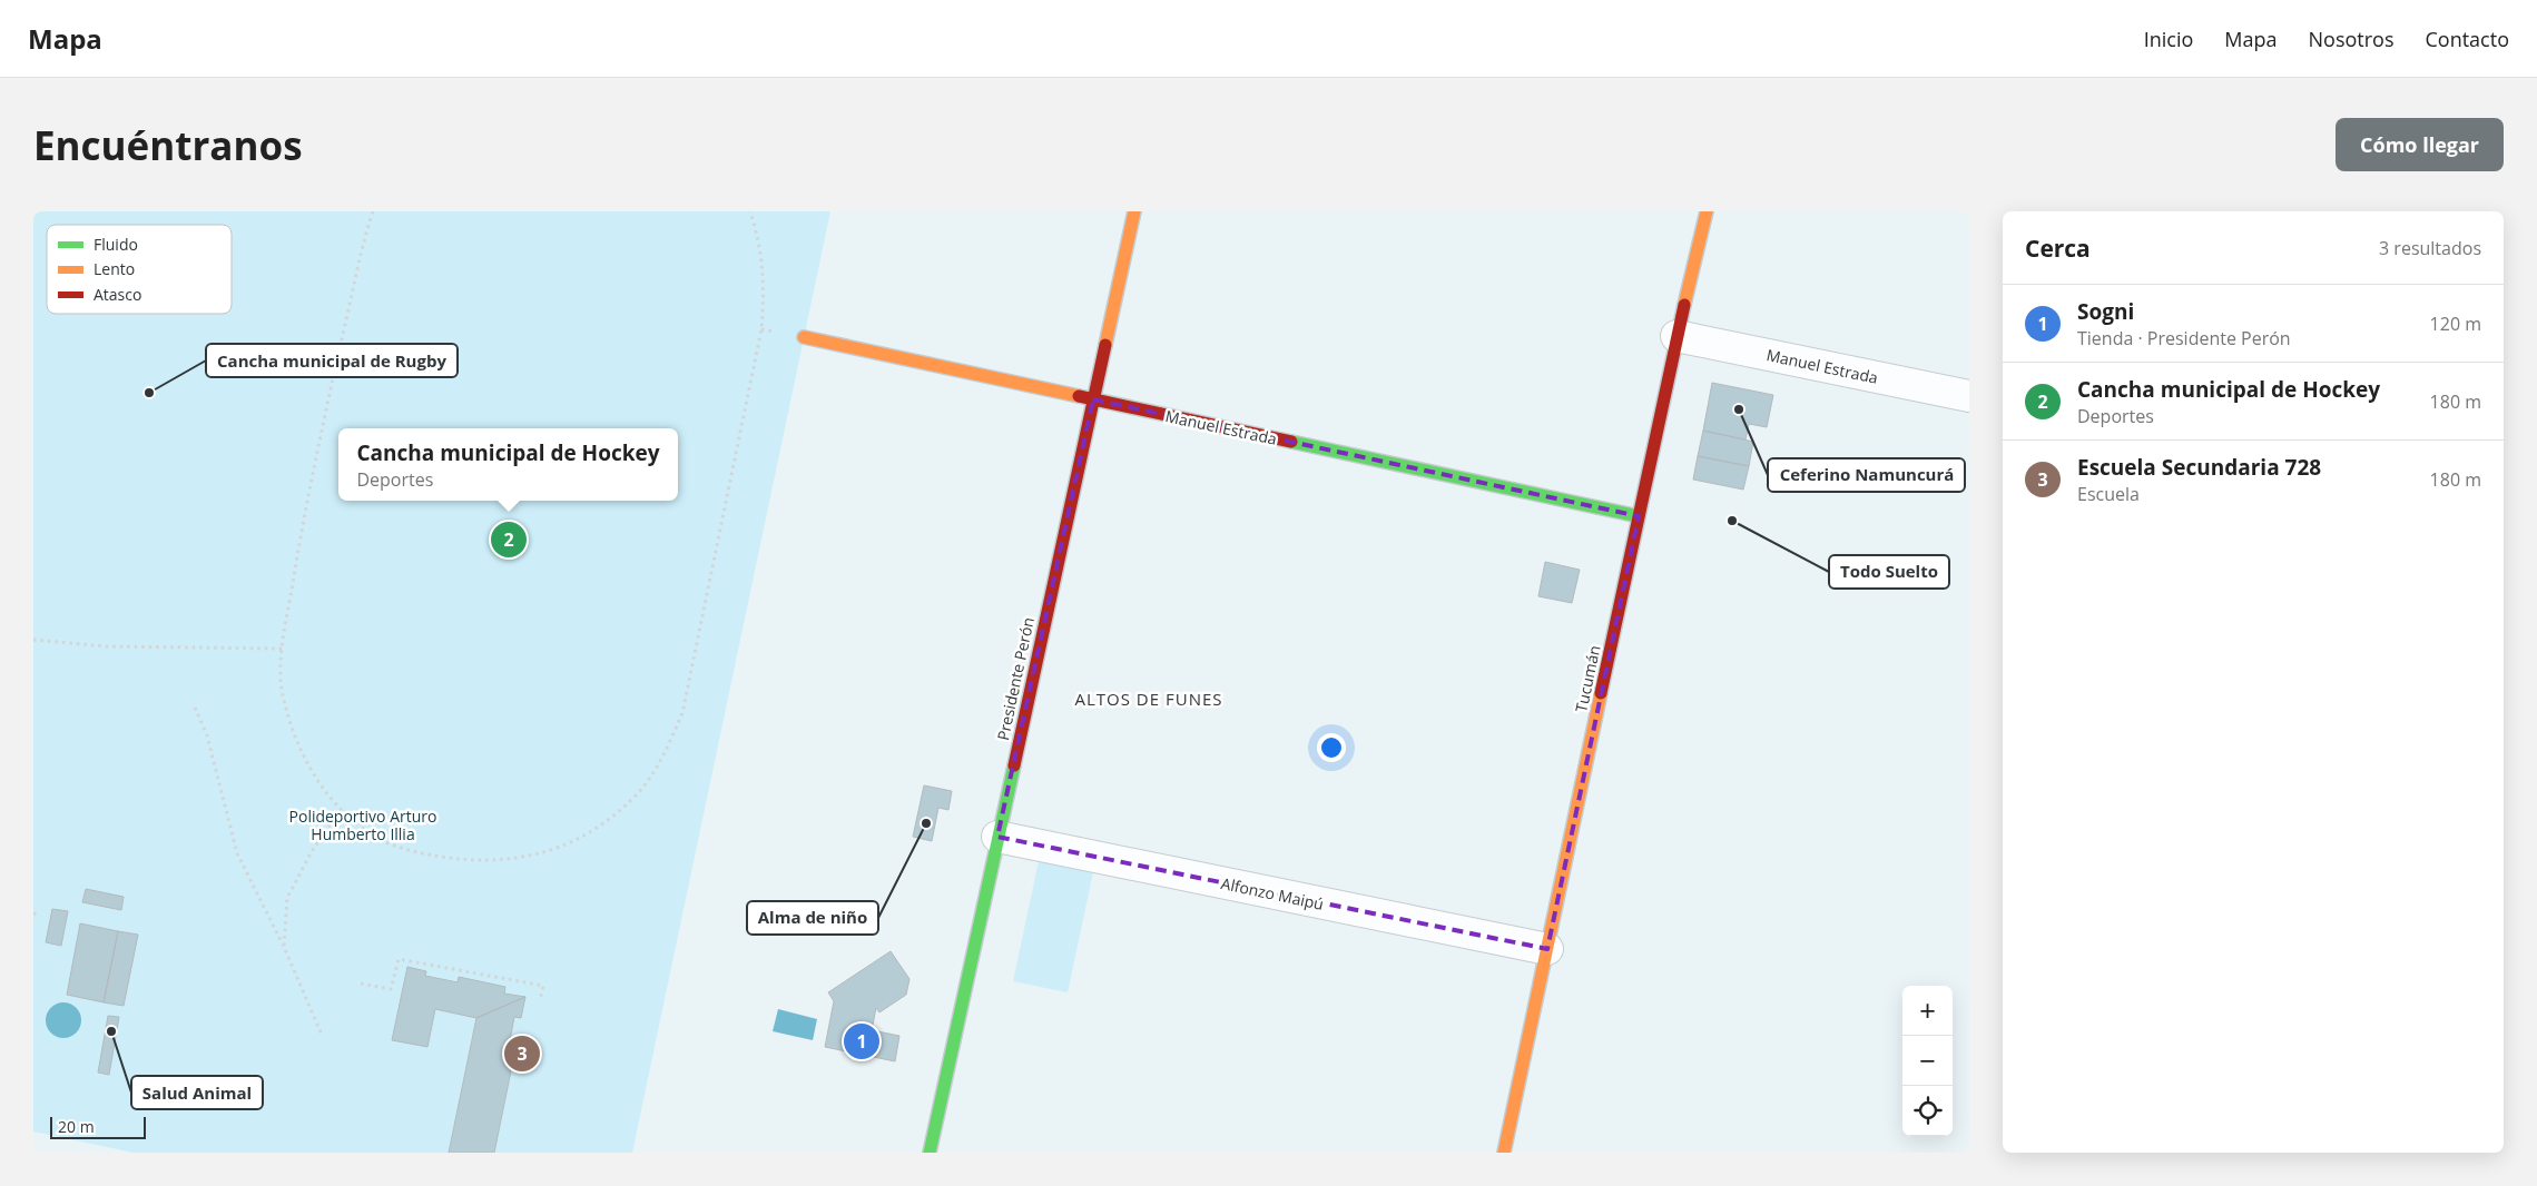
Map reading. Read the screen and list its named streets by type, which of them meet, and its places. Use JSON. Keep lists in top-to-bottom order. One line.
{"streets":{"street":["Manuel Estrada","Presidente Perón","Tucumán","Alfonzo Maipú"]},"crossings":[["Manuel Estrada","Presidente Perón"],["Manuel Estrada","Tucumán"],["Presidente Perón","Alfonzo Maipú"],["Tucumán","Alfonzo Maipú"]],"districts":["ALTOS DE FUNES"],"parks":["Polideportivo Arturo Humberto Illia"],"places":["Cancha municipal de Rugby","Ceferino Namuncurá","Todo Suelto","Alma de niño","Salud Animal"],"legend":["Fluido","Lento","Atasco"],"scale_bar":"20 m","page":{"header":"Mapa","nav":["Inicio","Mapa","Nosotros","Contacto"],"buttons":"Cómo llegar","title":"Encuéntranos","heading":["Cerca","3 resultados"],"list":[{"mark":"1","name":"Sogni","note":"Tienda · Presidente Perón","value":"120 m"},{"mark":"2","name":"Cancha municipal de Hockey","note":"Deportes","value":"180 m"},{"mark":"3","name":"Escuela Secundaria 728","note":"Escuela","value":"180 m"}],"popup":["Cancha municipal de Hockey","Deportes"],"pins":["2","1","3"],"map_buttons":["+","−"],"scale":"20 m"}}
